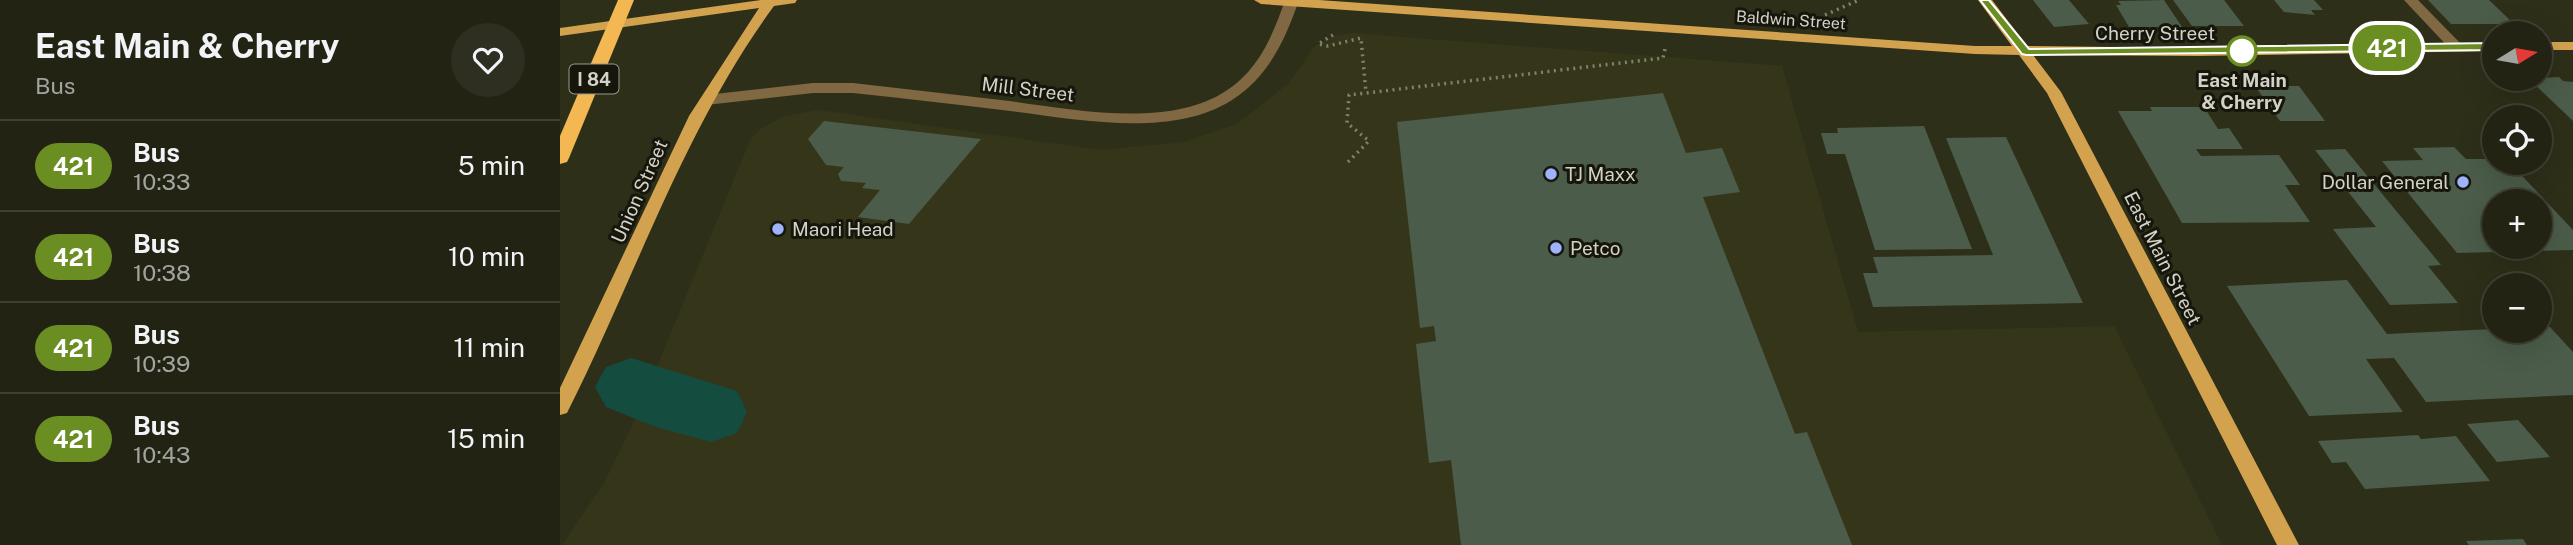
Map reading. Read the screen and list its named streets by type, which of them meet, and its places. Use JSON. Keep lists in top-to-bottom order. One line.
{"streets":{"highway":["I 84"],"main road":["Baldwin Street","Cherry Street","Union Street","East Main Street"],"street":["Mill Street"]},"crossings":[["Baldwin Street","Cherry Street"],["Baldwin Street","Mill Street"],["Baldwin Street","East Main Street"],["Cherry Street","East Main Street"],["Mill Street","Union Street"]],"places":["East Main & Cherry","TJ Maxx","Dollar General","Maori Head","Petco"],"lines":["bus line 421"],"north":"right","page":{"heading":["East Main & Cherry","Bus"],"on_map":"421","map_buttons":["+","−"],"list":[{"mark":"421","name":"Bus","note":"10:33","value":"5 min"},{"mark":"421","name":"Bus","note":"10:38","value":"10 min"},{"mark":"421","name":"Bus","note":"10:39","value":"11 min"},{"mark":"421","name":"Bus","note":"10:43","value":"15 min"}]}}
